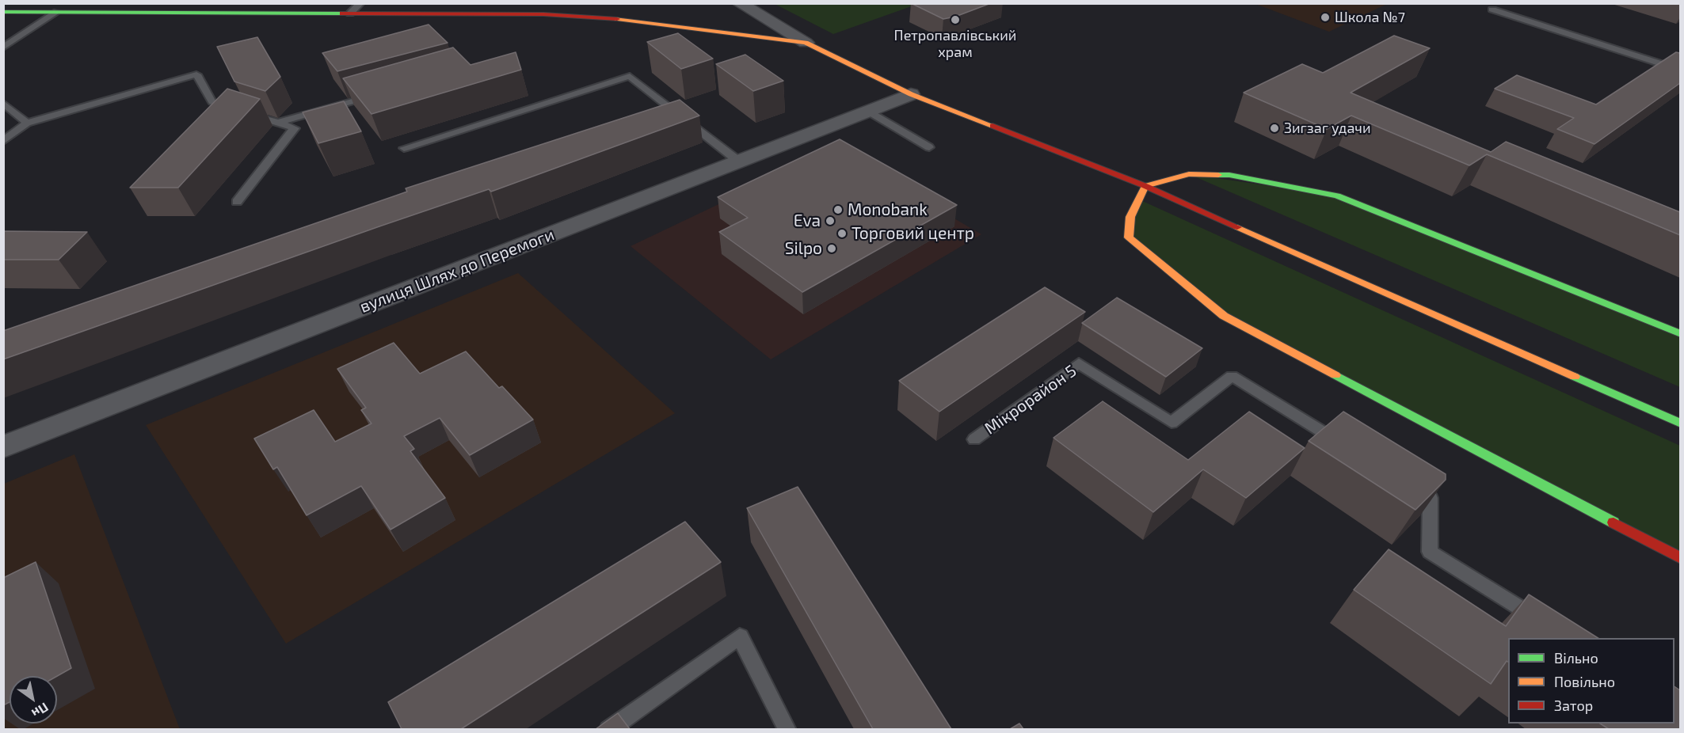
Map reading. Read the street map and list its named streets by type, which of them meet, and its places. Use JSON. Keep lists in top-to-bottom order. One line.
{"streets":{"street":["вулиця Шлях до Перемоги"],"lane":["Мікрорайон 5"]},"places":["Школа №7","Петропавлівський храм","Зигзаг удачи","Monobank","Eva","Торговий центр","Silpo"],"legend":["Вільно","Повільно","Затор"],"north":"bottom right"}
